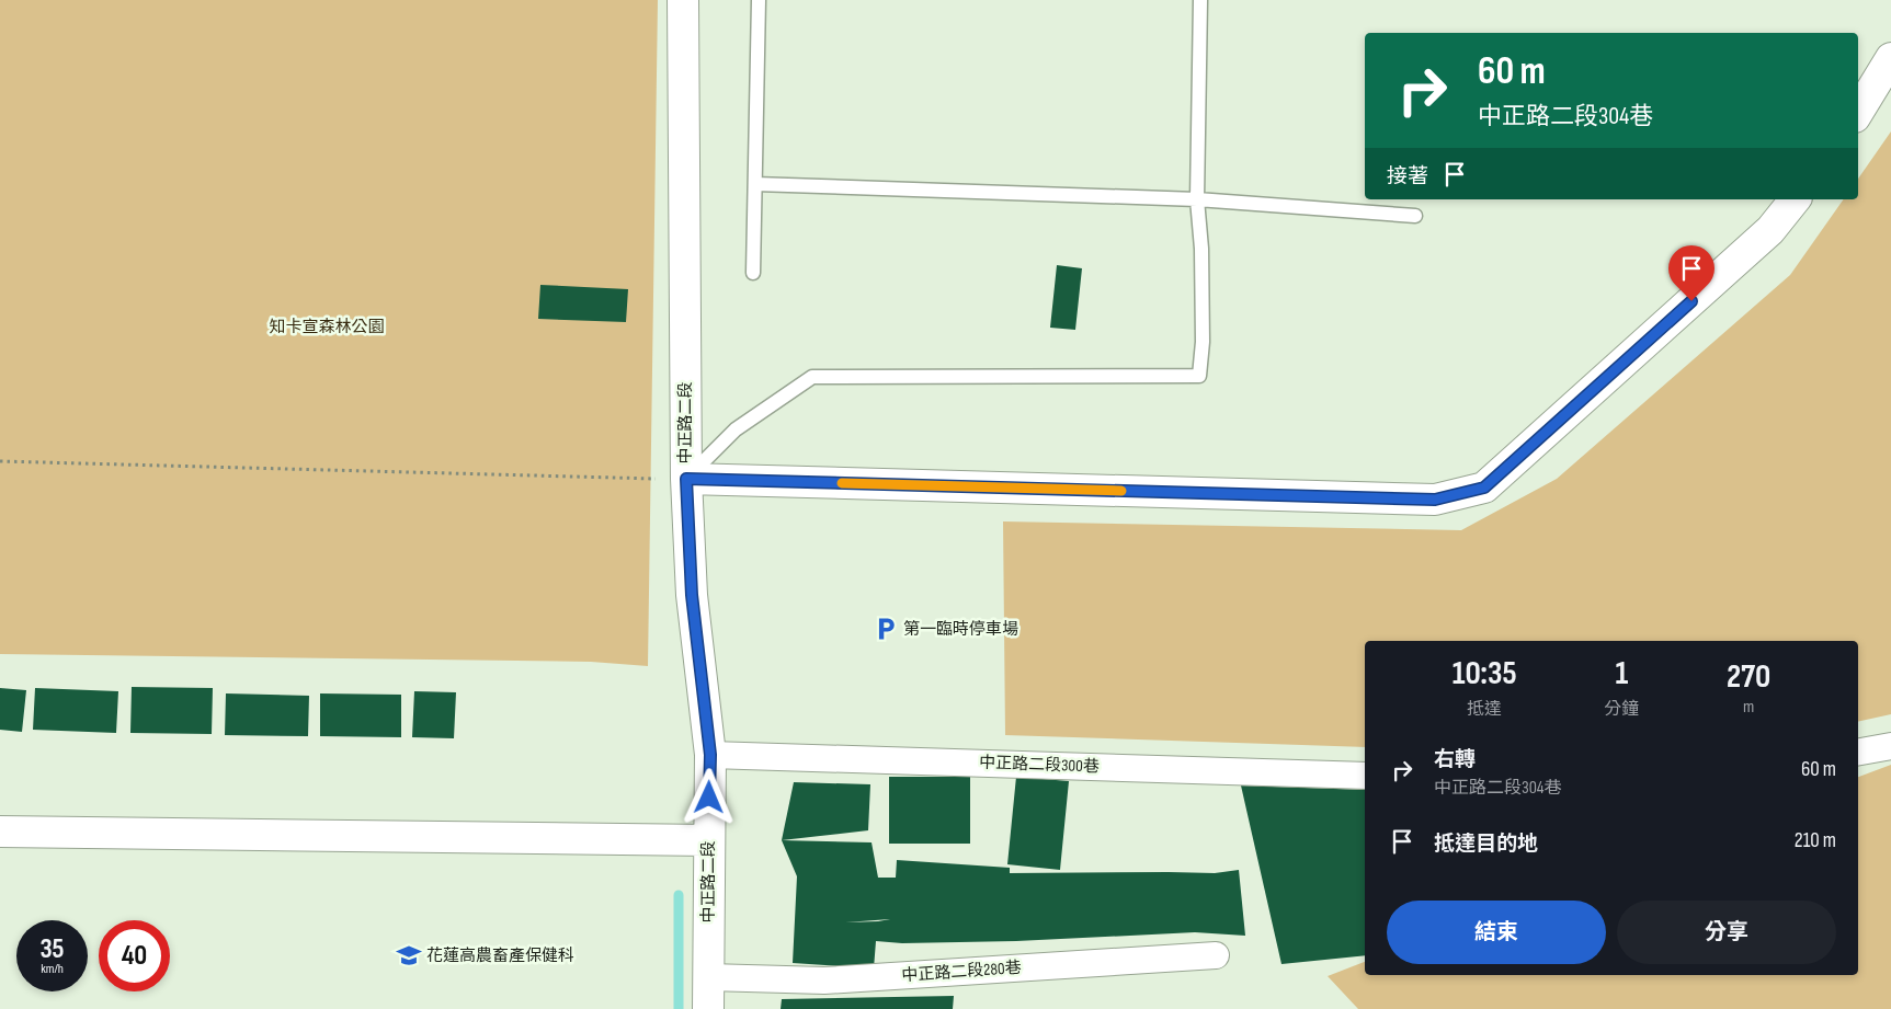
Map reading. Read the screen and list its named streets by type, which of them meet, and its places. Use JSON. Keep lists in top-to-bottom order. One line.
{"streets":{"street":["中正路二段","中正路二段300巷","中正路二段280巷"]},"crossings":[["中正路二段","中正路二段300巷"],["中正路二段","中正路二段280巷"]],"parks":["知卡宣森林公園"],"places":{"parking":["第一臨時停車場"],"school or university":["花蓮高農畜產保健科"]},"page":{"turn":["60 m","中正路二段304巷"],"then":"接著","eta":["10:35","抵達","1","分鐘","270","m"],"list":[{"name":"右轉","note":"中正路二段304巷","value":"60 m"},{"name":"抵達目的地","value":"210 m"}],"buttons":["結束","分享"],"speed":"35 km/h","limit":"40"}}
